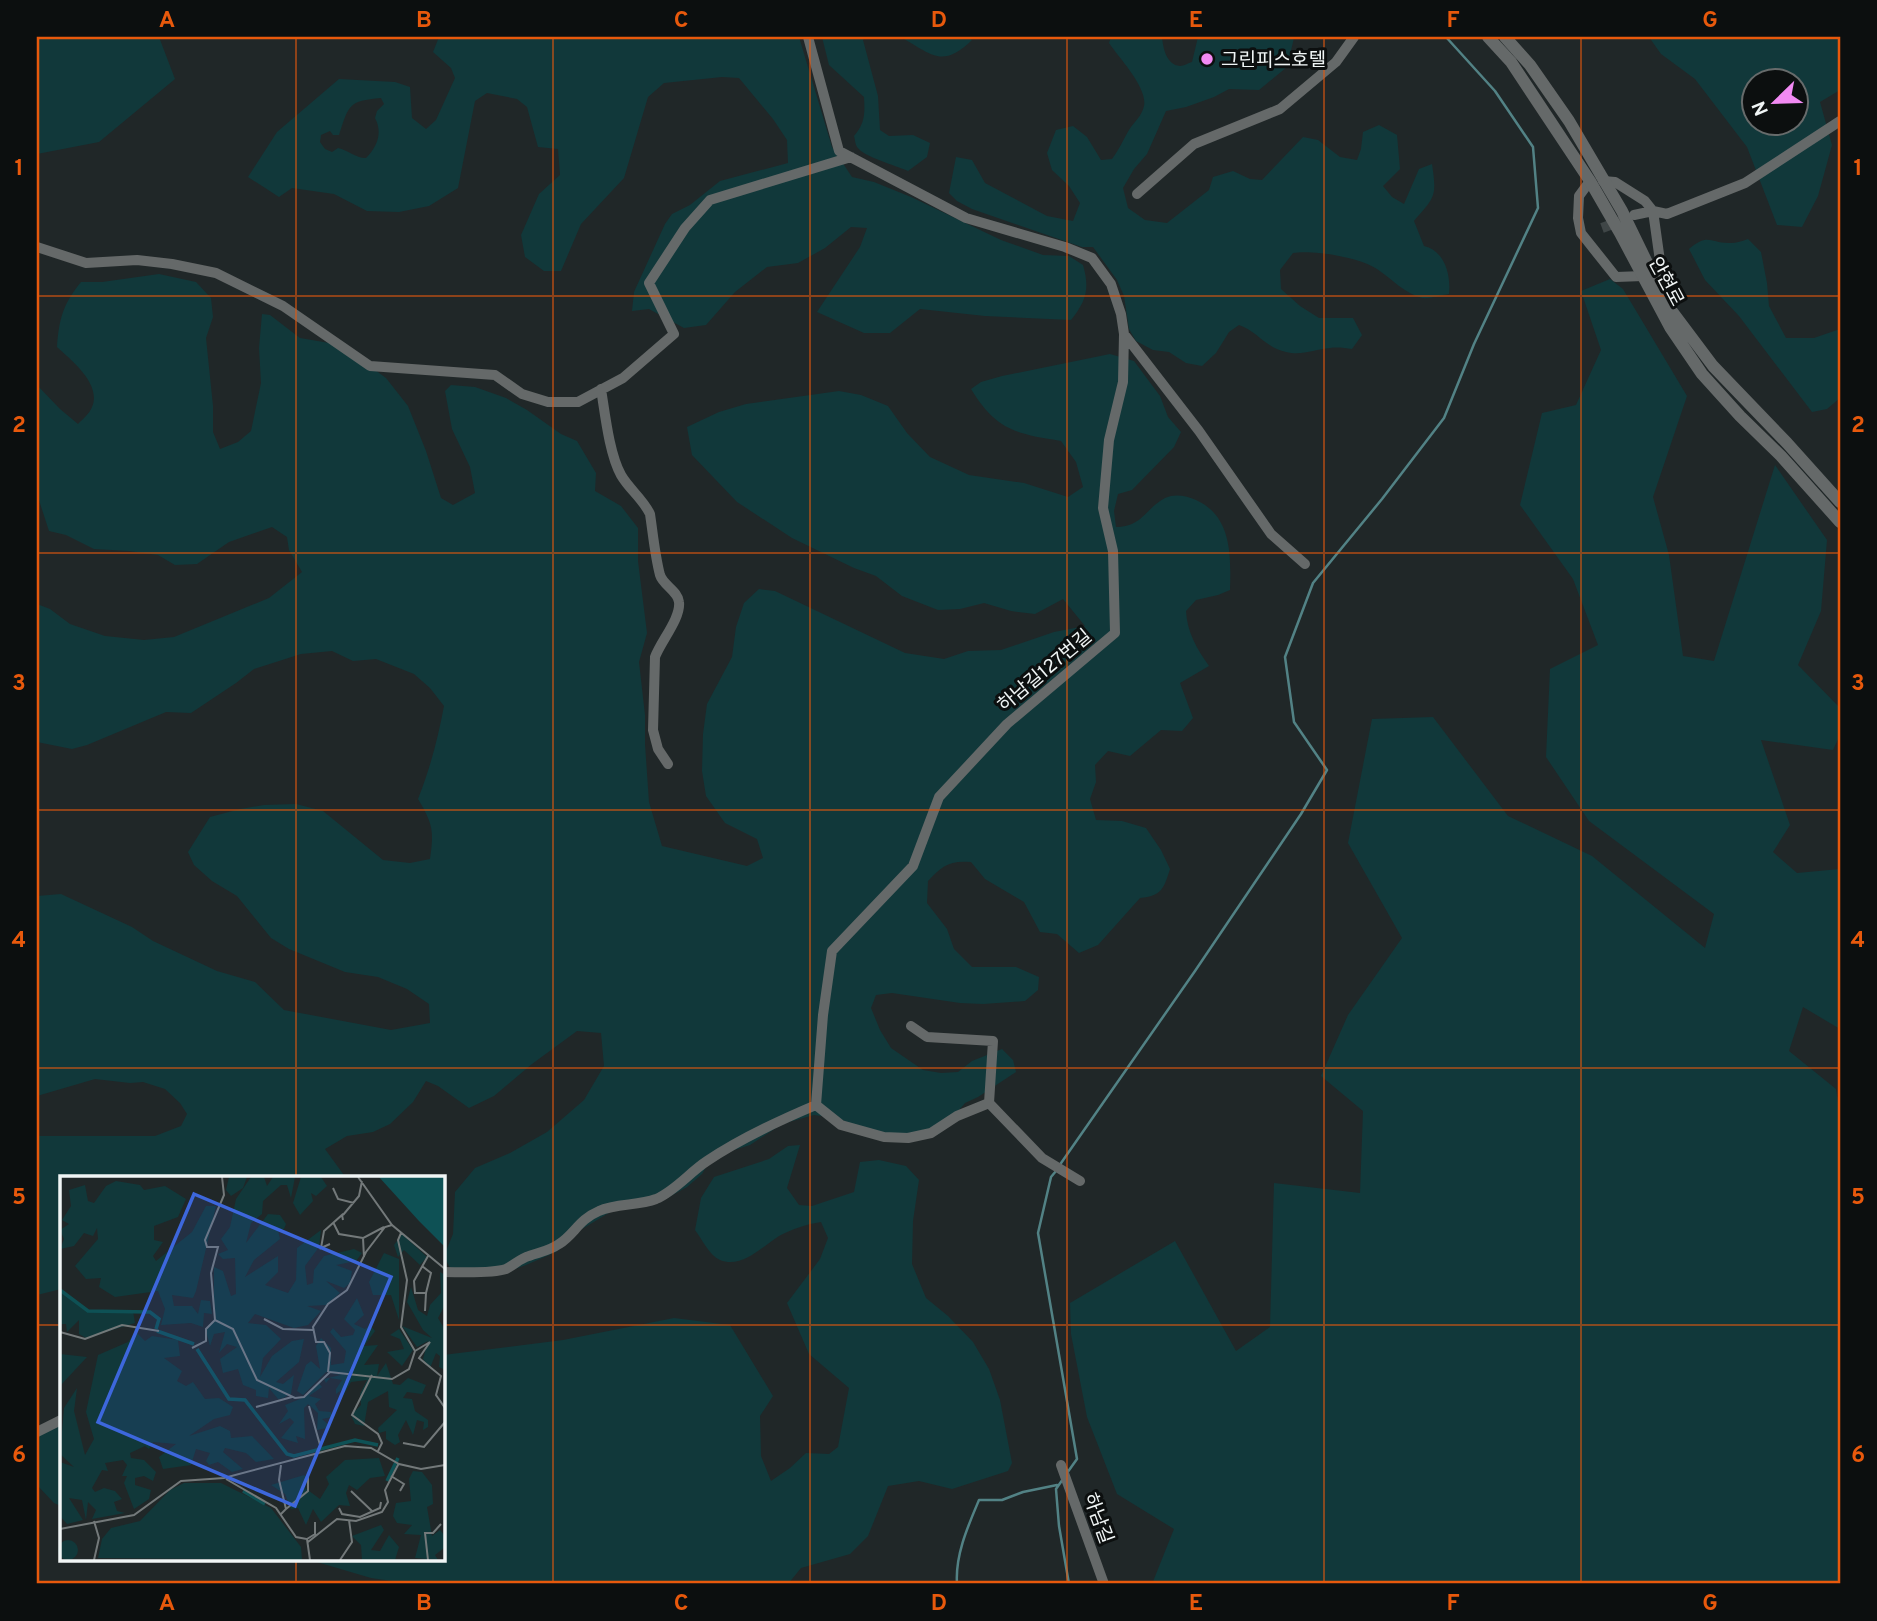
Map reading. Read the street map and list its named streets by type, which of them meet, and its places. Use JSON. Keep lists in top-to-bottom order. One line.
{"streets":{"street":["안현로","하남길127번길","하남길"]},"places":["그린피스호텔"],"north":"bottom left","grid":{"columns":["A","B","C","D","E","F","G"],"rows":["1","2","3","4","5","6"]}}
